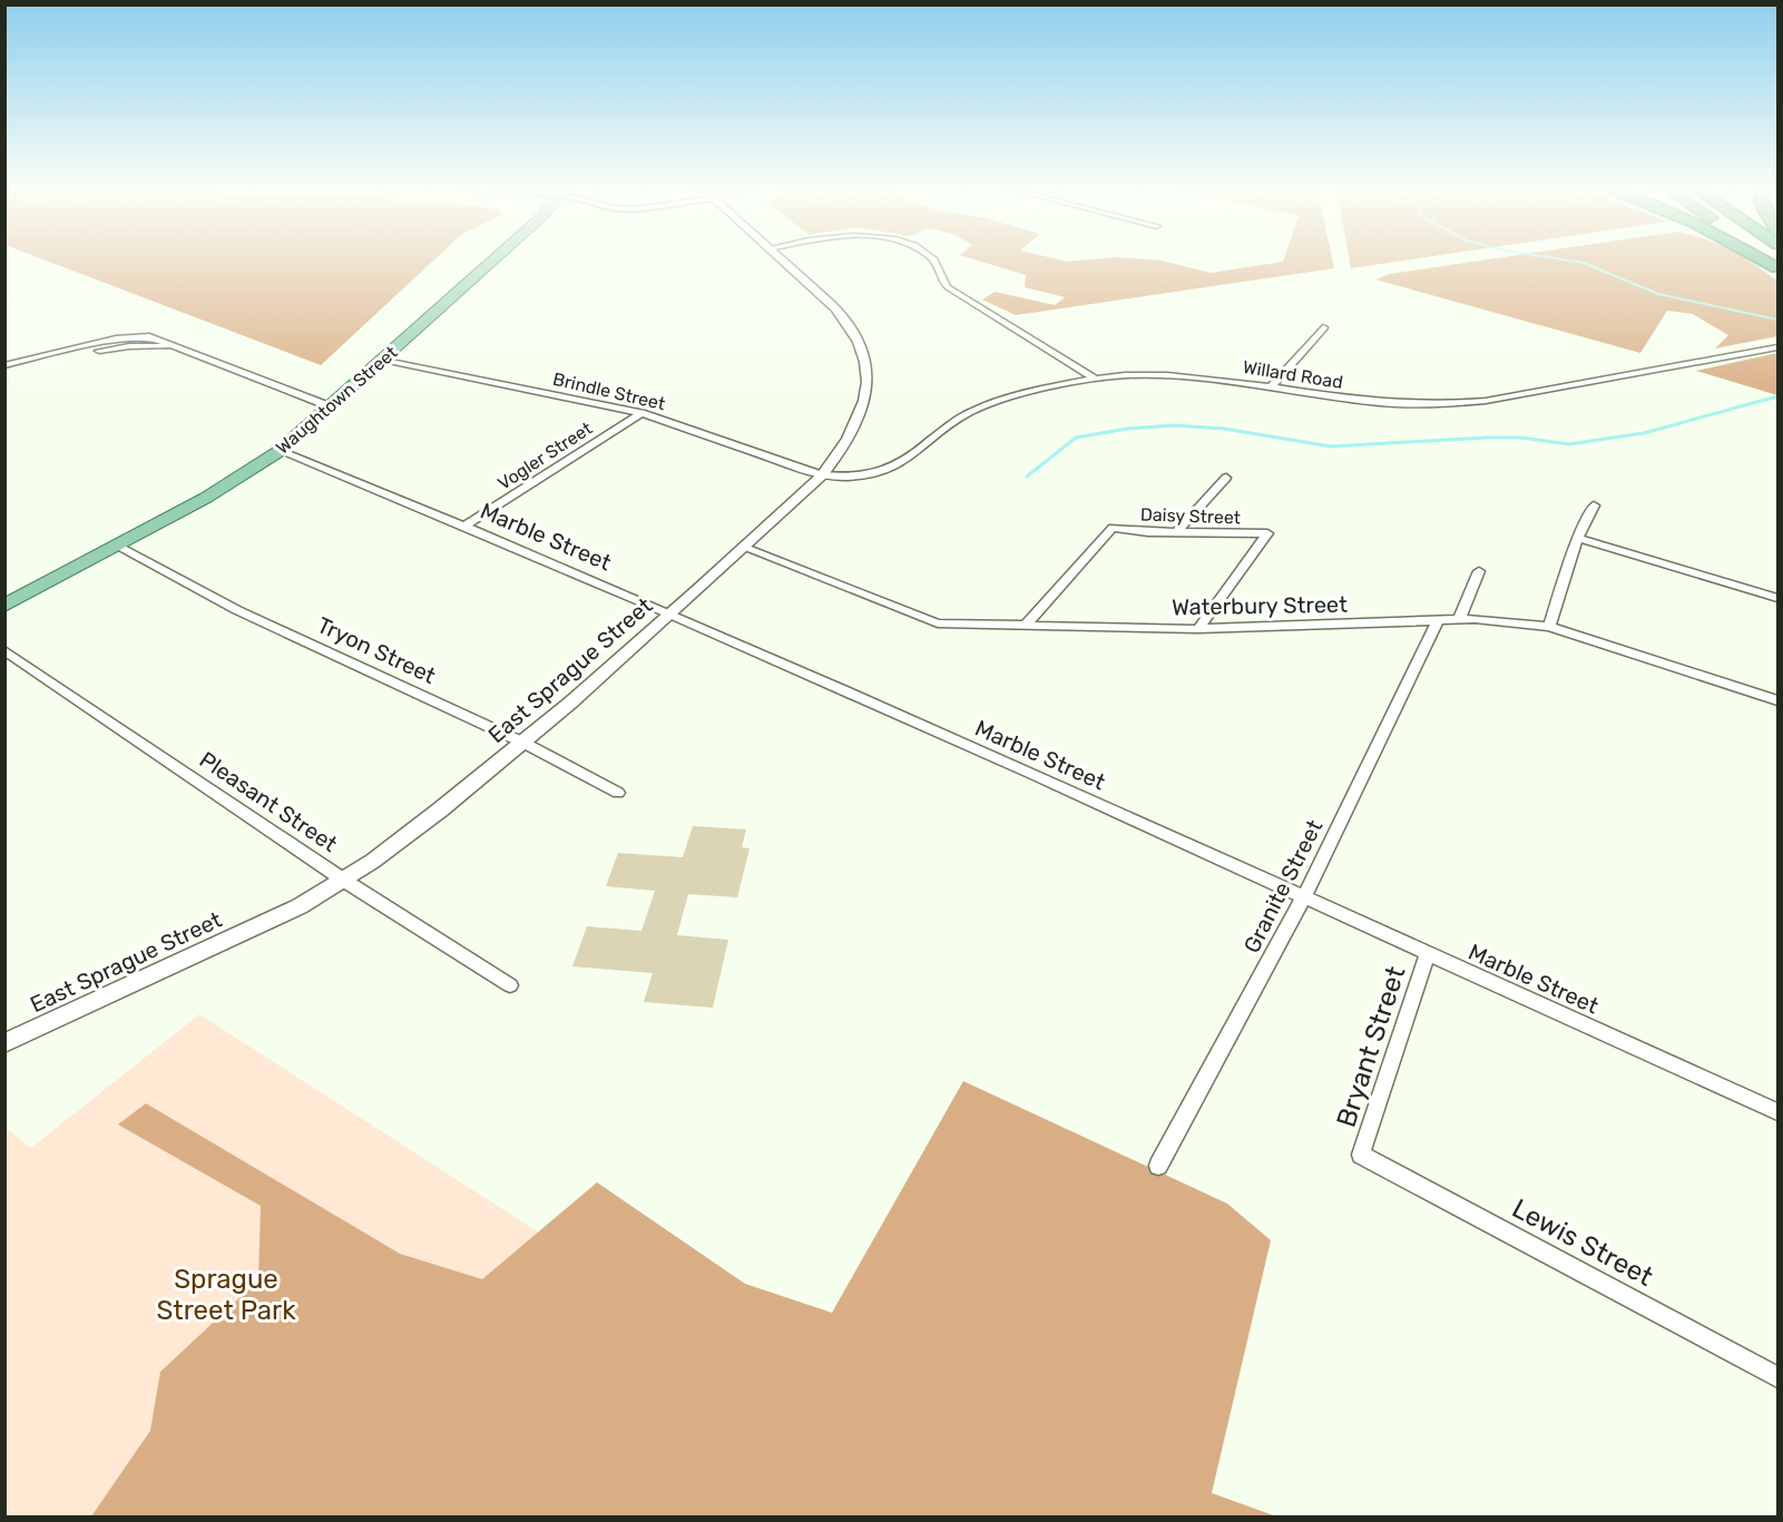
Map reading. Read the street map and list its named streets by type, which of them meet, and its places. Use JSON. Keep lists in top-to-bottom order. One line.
{"streets":{"main road":["Waughtown Street"],"street":["Willard Road","Brindle Street","Vogler Street","Daisy Street","Marble Street","Waterbury Street","Tryon Street","East Sprague Street","Pleasant Street","Granite Street","Bryant Street","Lewis Street"]},"crossings":[["Willard Road","Brindle Street"],["Willard Road","East Sprague Street"],["Brindle Street","Waughtown Street"],["Brindle Street","Vogler Street"],["Brindle Street","East Sprague Street"],["Waughtown Street","Marble Street"],["Waughtown Street","Tryon Street"],["Vogler Street","Marble Street"],["Daisy Street","Waterbury Street"],["Marble Street","East Sprague Street"],["Marble Street","Granite Street"],["Marble Street","Bryant Street"],["Waterbury Street","East Sprague Street"],["Waterbury Street","Granite Street"],["Tryon Street","East Sprague Street"],["East Sprague Street","Pleasant Street"],["Bryant Street","Lewis Street"]],"parks":["Sprague Street Park"]}
